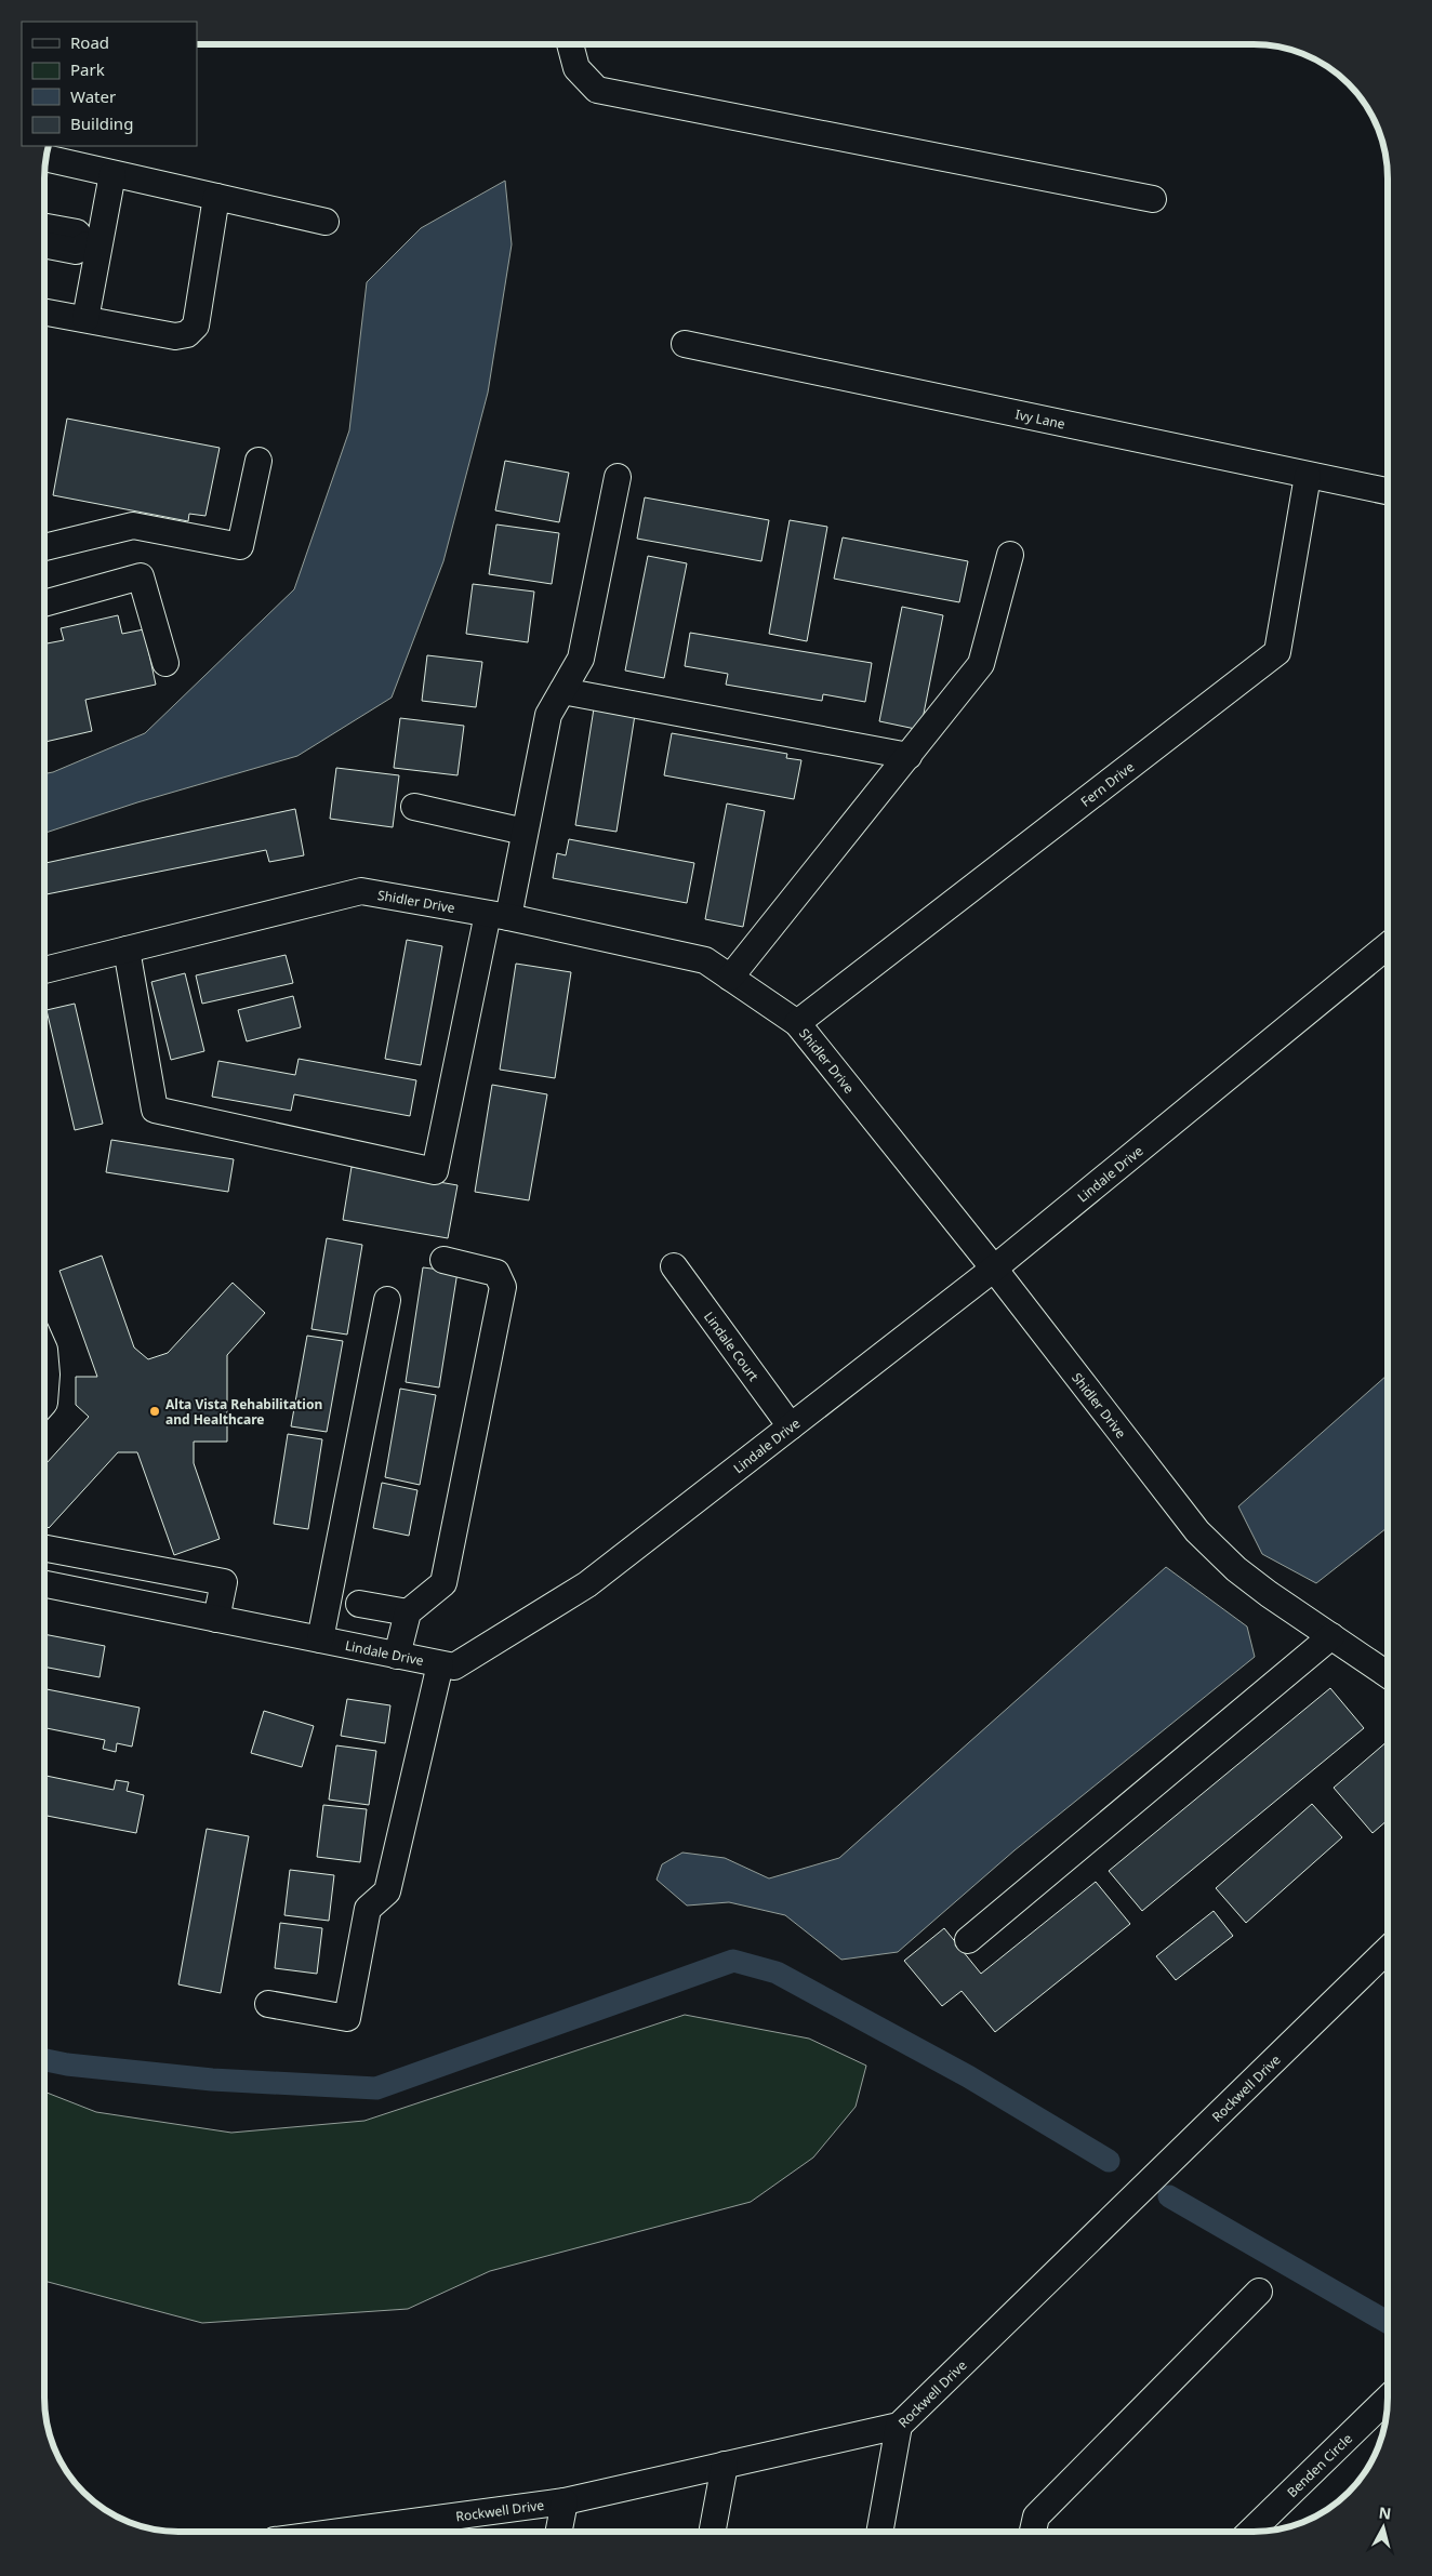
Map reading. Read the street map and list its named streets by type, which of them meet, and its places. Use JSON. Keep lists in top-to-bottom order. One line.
{"streets":{"street":["Ivy Lane","Fern Drive","Shidler Drive","Lindale Drive","Lindale Court","Rockwell Drive","Benden Circle"]},"crossings":[["Ivy Lane","Fern Drive"],["Fern Drive","Shidler Drive"],["Shidler Drive","Lindale Drive"],["Lindale Drive","Lindale Court"]],"places":["Alta Vista Rehabilitation and Healthcare"],"legend":["Road","Park","Water","Building"],"north":"top"}
